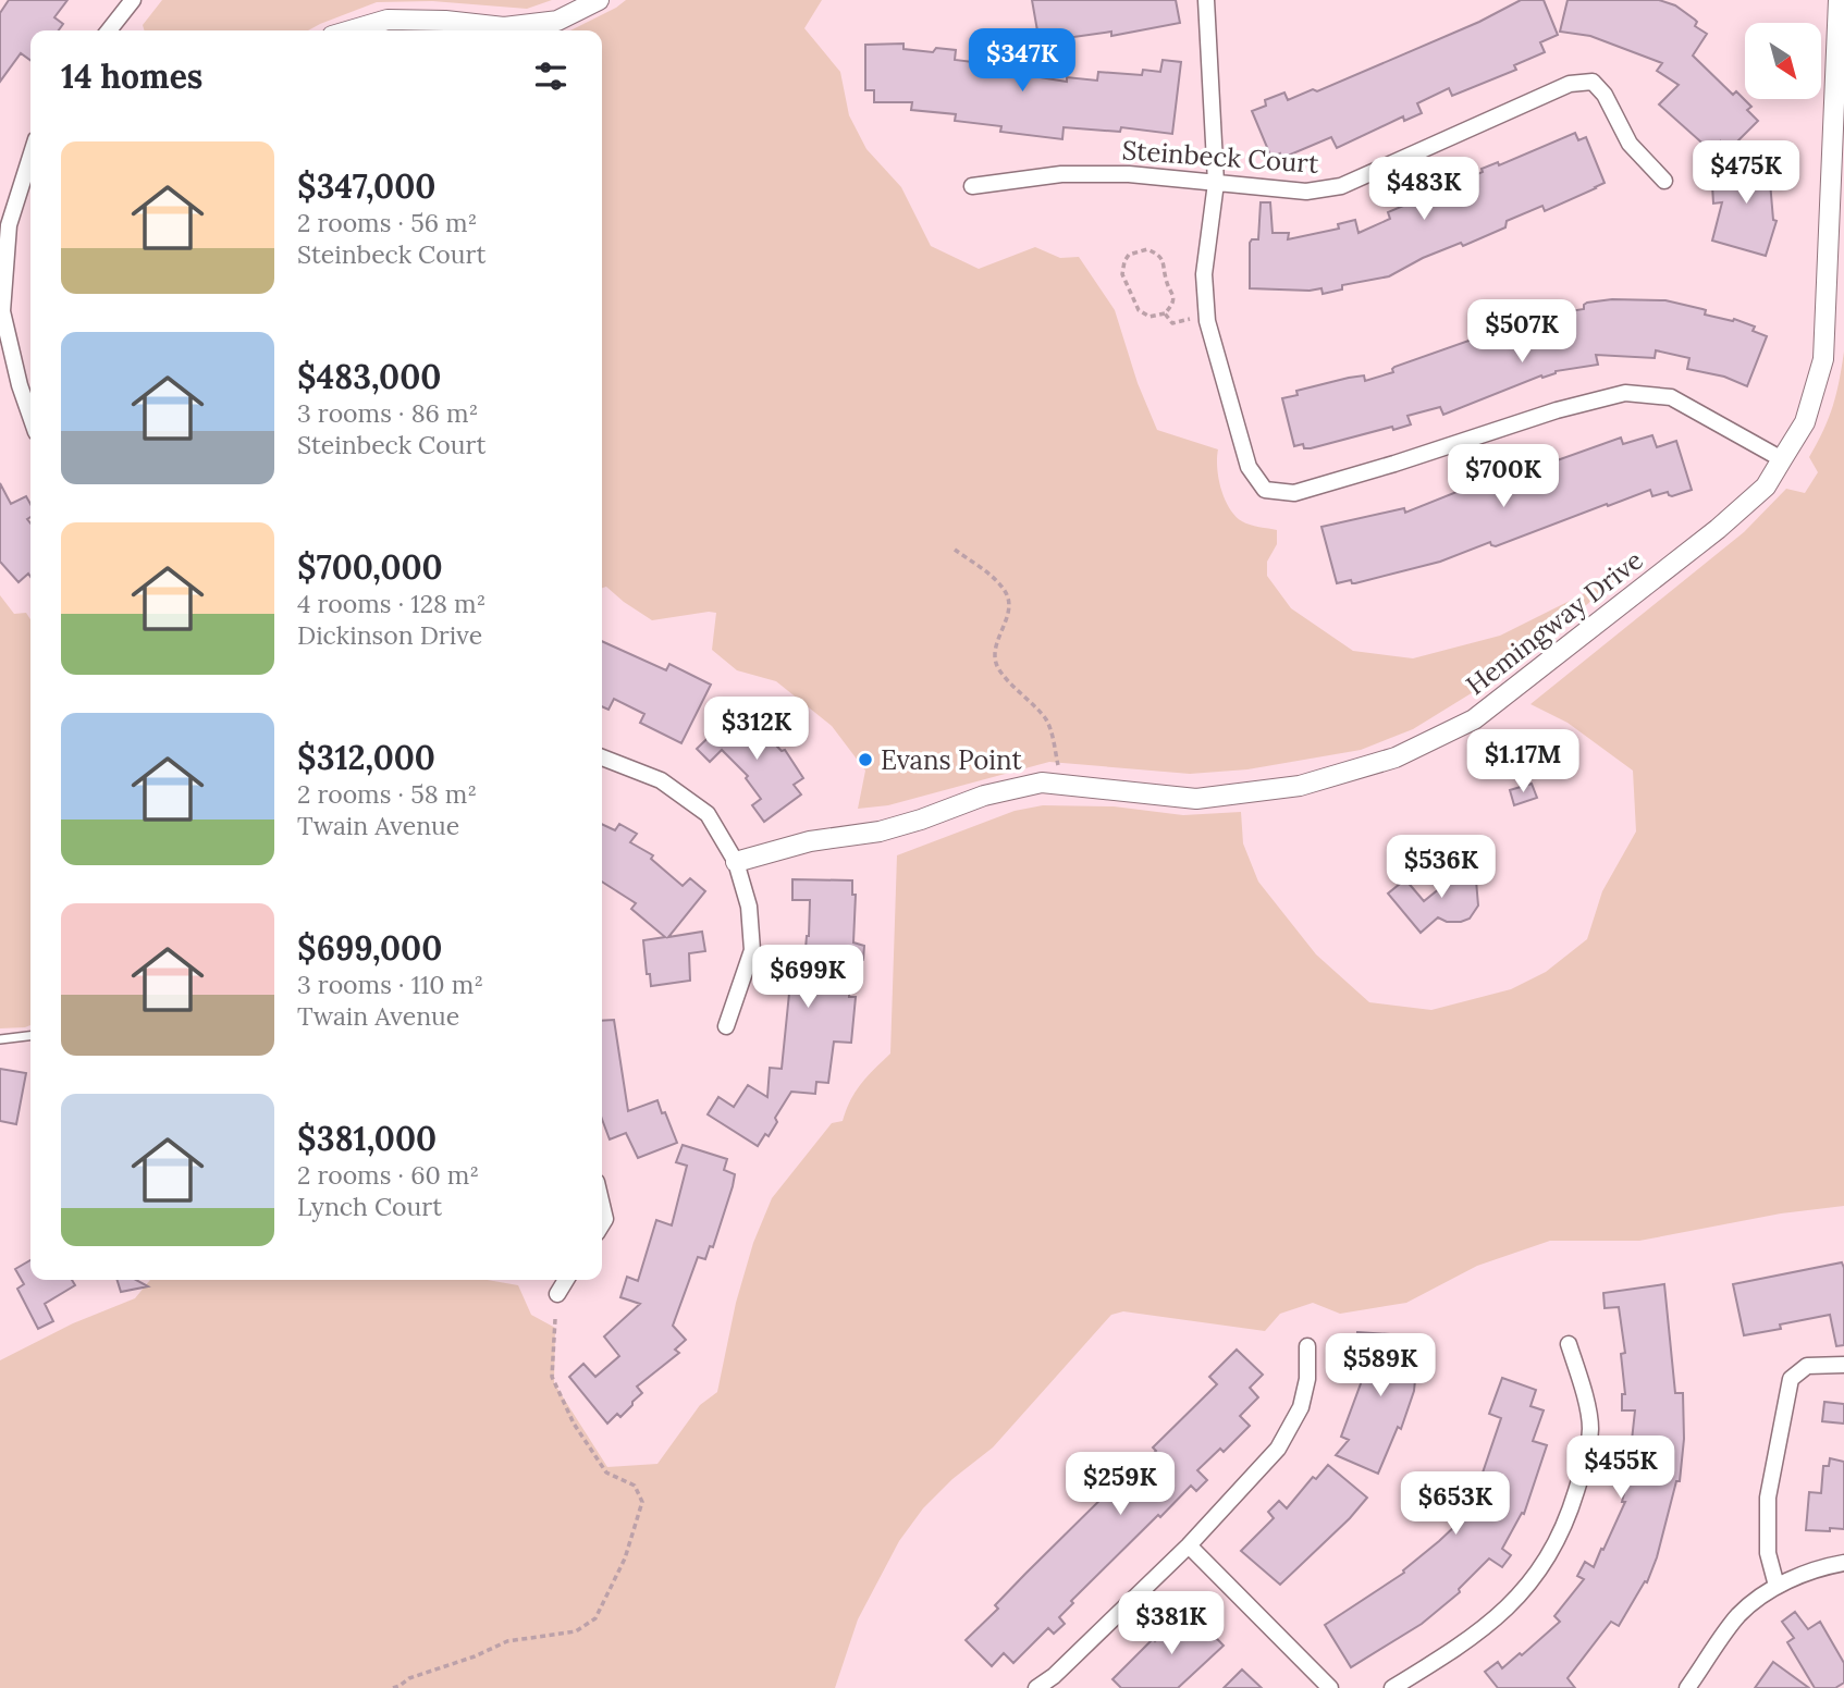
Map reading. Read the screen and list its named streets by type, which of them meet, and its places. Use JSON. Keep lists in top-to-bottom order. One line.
{"streets":{"street":["Steinbeck Court","Hemingway Drive"]},"places":["Evans Point"],"north":"bottom right","page":{"price":["$347K","$475K","$483K","$507K","$700K","$312K","$1.17M","$536K","$699K","$589K","$455K","$259K","$653K","$381K"],"heading":"14 homes","list":[{"name":"$347,000","note":"2 rooms · 56 m² · Steinbeck Court"},{"name":"$483,000","note":"3 rooms · 86 m² · Steinbeck Court"},{"name":"$700,000","note":"4 rooms · 128 m² · Dickinson Drive"},{"name":"$312,000","note":"2 rooms · 58 m² · Twain Avenue"},{"name":"$699,000","note":"3 rooms · 110 m² · Twain Avenue"},{"name":"$381,000","note":"2 rooms · 60 m² · Lynch Court"}]}}
